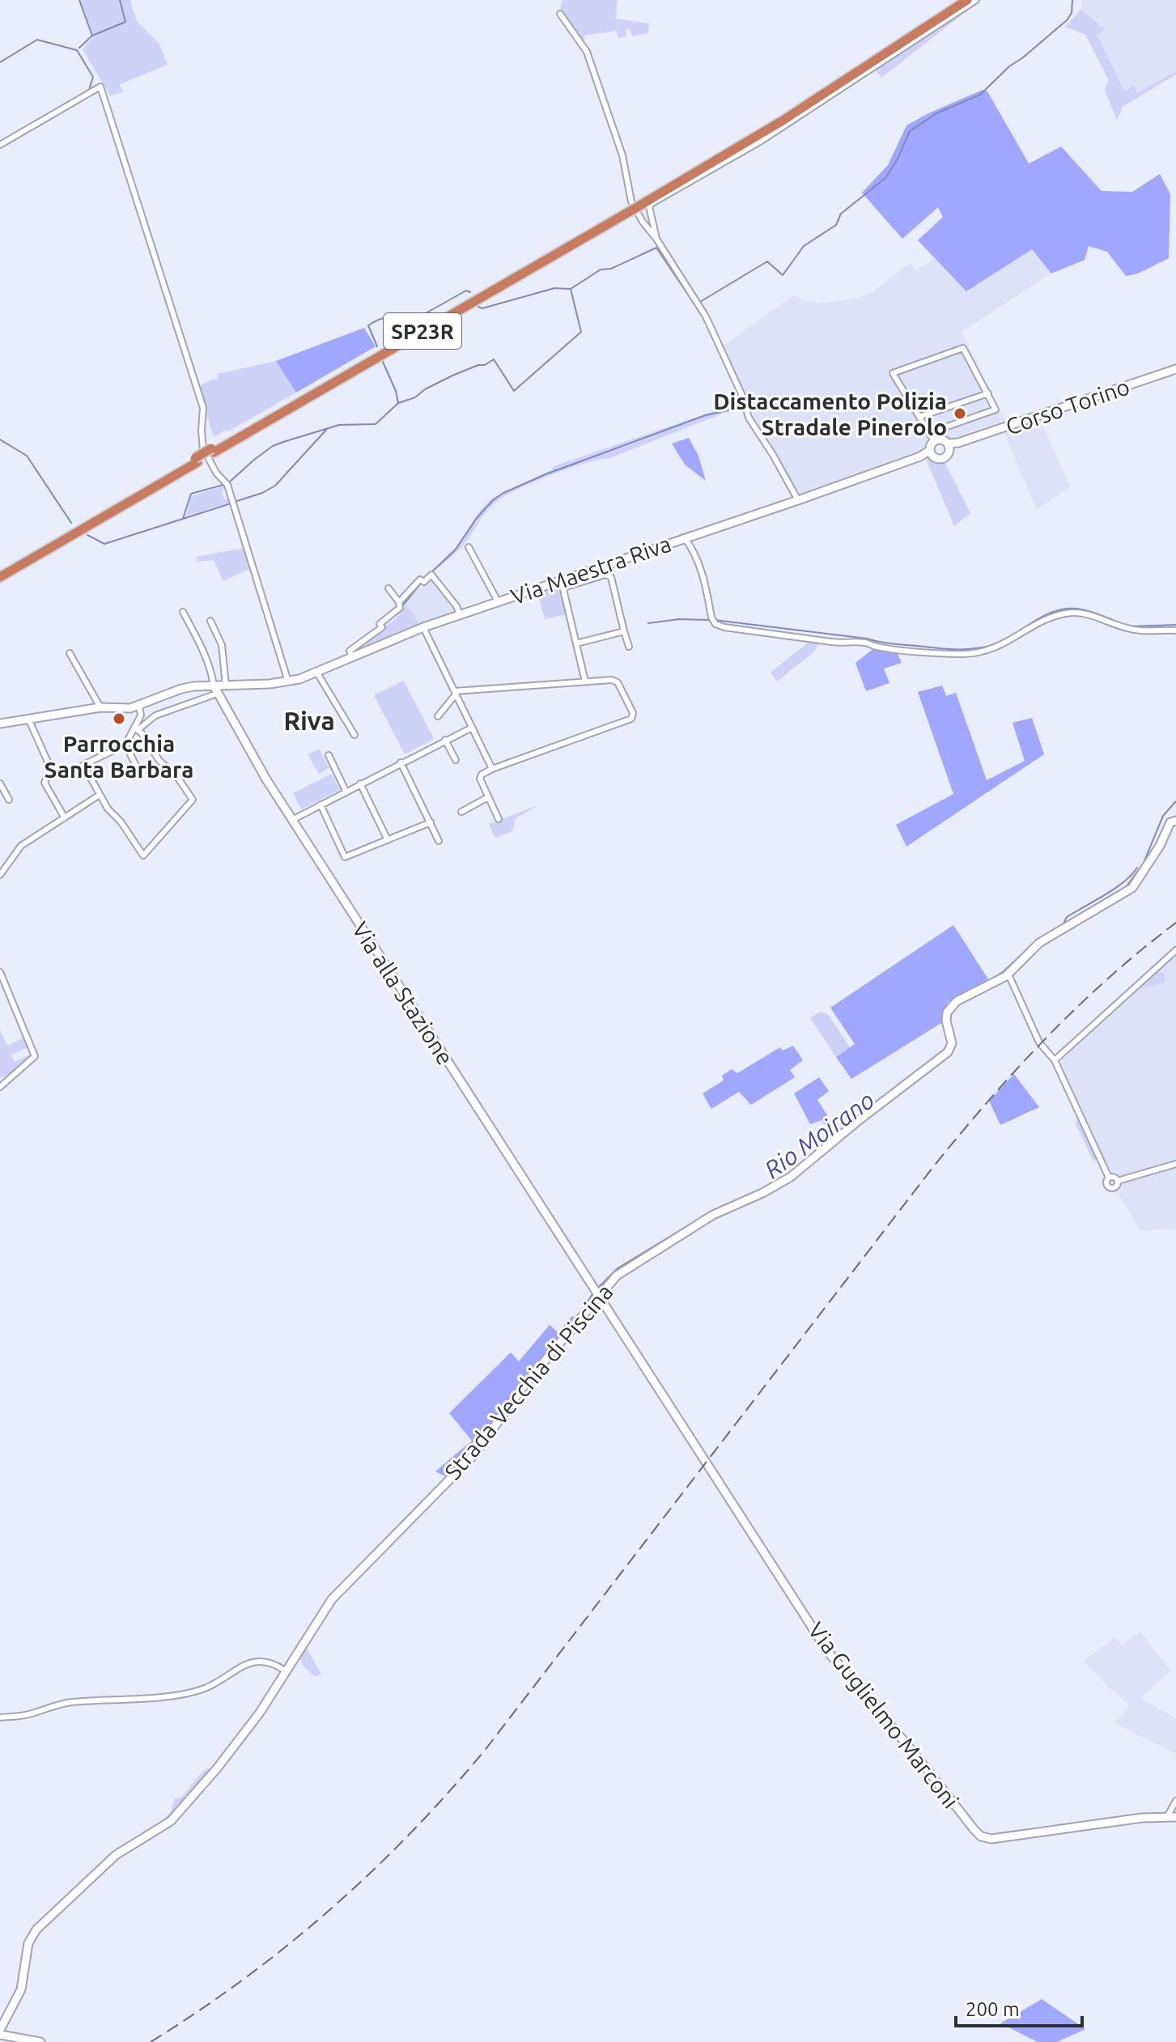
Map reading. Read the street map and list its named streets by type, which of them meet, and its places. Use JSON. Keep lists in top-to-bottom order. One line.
{"streets":{"highway":["SP23R"],"street":["Corso Torino","Via Maestra Riva","Via alla Stazione","Strada Vecchia di Piscina","Via Guglielmo Marconi"]},"crossings":[["Corso Torino","Via Maestra Riva"],["Via Maestra Riva","Via alla Stazione"],["Via alla Stazione","Strada Vecchia di Piscina"],["Via alla Stazione","Via Guglielmo Marconi"],["Strada Vecchia di Piscina","Via Guglielmo Marconi"]],"districts":["Riva"],"water":["Rio Moirano"],"places":["Distaccamento Polizia Stradale Pinerolo","Parrocchia Santa Barbara"],"scale_bar":"200 m"}
